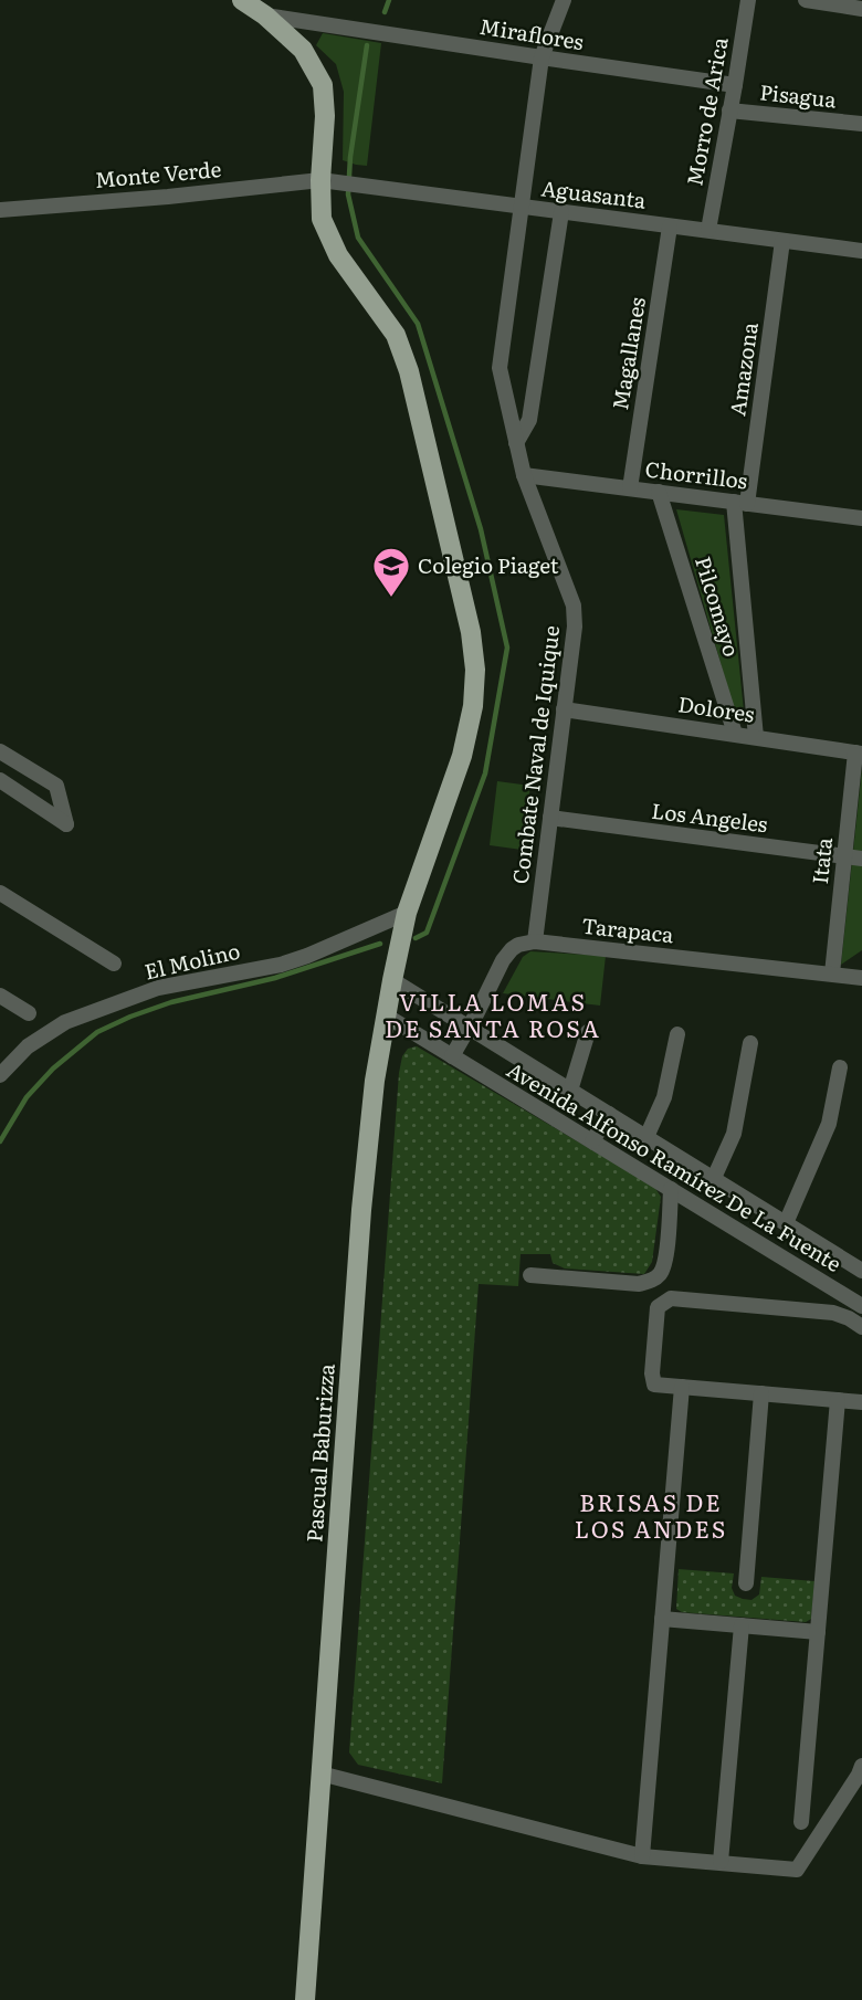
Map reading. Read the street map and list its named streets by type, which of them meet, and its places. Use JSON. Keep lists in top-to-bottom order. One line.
{"streets":{"main road":["Pascual Baburizza"],"street":["Miraflores","Pisagua","Morro de Arica","Monte Verde","Aguasanta","Magallanes","Amazona","Chorrillos","Pilcomayo","Dolores","Combate Naval de Iquique","Los Angeles","Itata","Tarapaca","El Molino","Avenida Alfonso Ramírez De La Fuente"]},"crossings":[["Miraflores","Morro de Arica"],["Miraflores","Combate Naval de Iquique"],["Miraflores","Pascual Baburizza"],["Pisagua","Morro de Arica"],["Morro de Arica","Aguasanta"],["Monte Verde","Aguasanta"],["Monte Verde","Pascual Baburizza"],["Aguasanta","Magallanes"],["Aguasanta","Amazona"],["Aguasanta","Combate Naval de Iquique"],["Aguasanta","Pascual Baburizza"],["Magallanes","Chorrillos"],["Amazona","Chorrillos"],["Amazona","Dolores"],["Chorrillos","Pilcomayo"],["Chorrillos","Combate Naval de Iquique"],["Pilcomayo","Dolores"],["Dolores","Combate Naval de Iquique"],["Dolores","Itata"],["Combate Naval de Iquique","Los Angeles"],["Combate Naval de Iquique","Tarapaca"],["Los Angeles","Itata"],["Itata","Tarapaca"],["El Molino","Pascual Baburizza"],["Avenida Alfonso Ramírez De La Fuente","Pascual Baburizza"]],"districts":["VILLA LOMAS DE SANTA ROSA","BRISAS DE LOS ANDES"],"places":{"school or university":["Colegio Piaget"]}}
